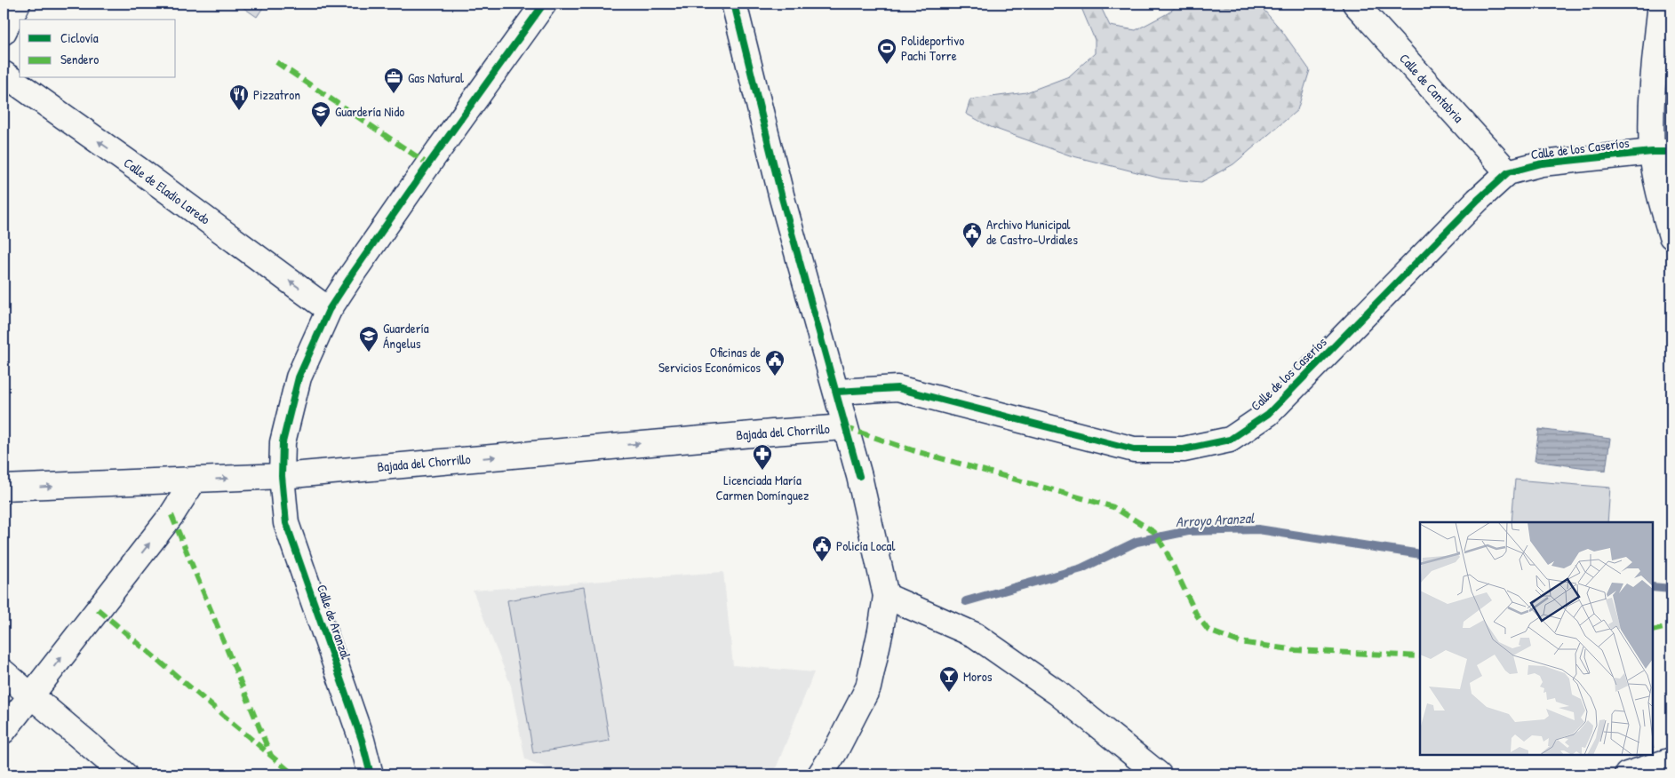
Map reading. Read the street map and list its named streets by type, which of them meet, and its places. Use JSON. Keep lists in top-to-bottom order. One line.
{"streets":{"main road":["Calle de Cantabria","Calle de los Caseríos","Calle de Eladio Laredo","Bajada del Chorrillo","Calle de Aranzal"]},"crossings":[["Calle de Cantabria","Calle de los Caseríos"],["Calle de Eladio Laredo","Calle de Aranzal"],["Bajada del Chorrillo","Calle de Aranzal"]],"one_way":["Calle de Eladio Laredo","Bajada del Chorrillo"],"water":["Arroyo Aranzal"],"places":{"sports":["Polideportivo Pachi Torre"],"office":["Gas Natural"],"restaurant":["Pizzatron"],"school or university":["Guardería Nido","Guardería Ángelus"],"public building":["Archivo Municipal de Castro-Urdiales","Oficinas de Servicios Económicos","Policía Local"],"pharmacy":["Licenciada María Carmen Domínguez"],"bar":["Moros"]},"legend":["Ciclovía","Sendero"]}
